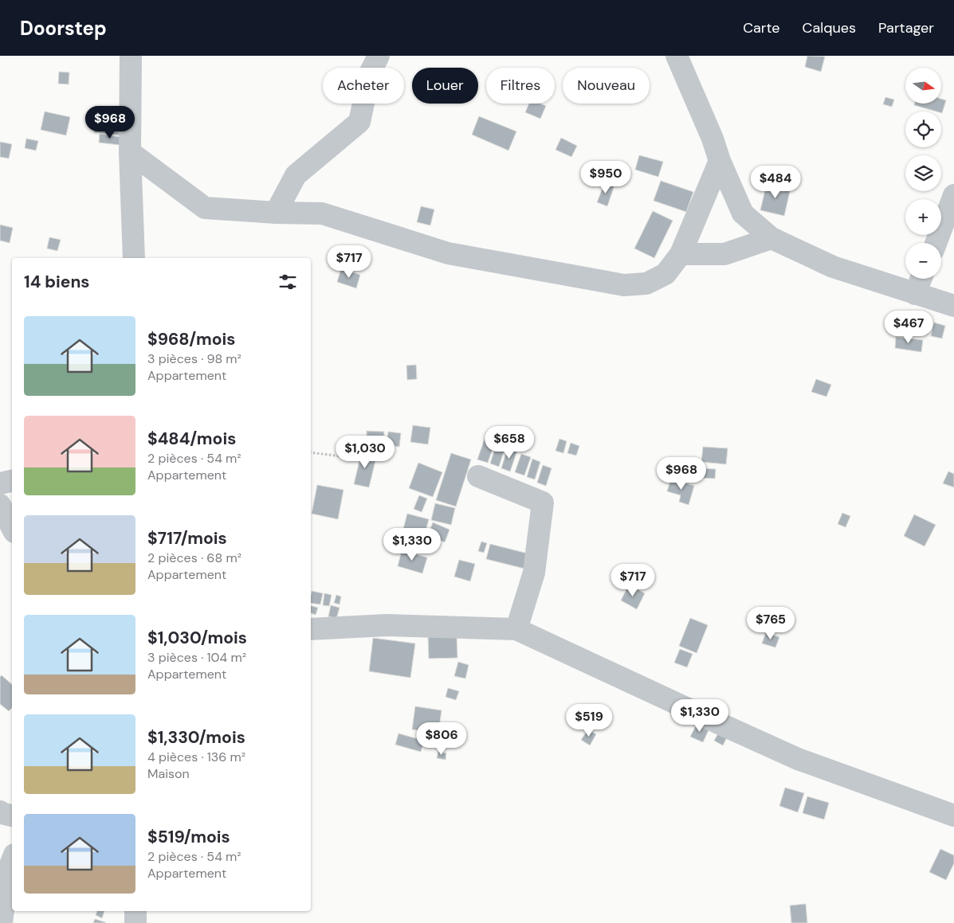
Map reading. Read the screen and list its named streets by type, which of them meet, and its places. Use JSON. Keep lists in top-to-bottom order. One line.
{"north":"right","page":{"header":"Doorstep","nav":["Carte","Calques","Partager"],"map_buttons":["+","−"],"chip":["Acheter","Louer","Filtres","Nouveau"],"price":["$968","$950","$484","$717","$467","$658","$1,030","$968","$1,330","$717","$765","$1,330","$519","$806"],"heading":"14 biens","list":[{"name":"$968/mois","note":"3 pièces · 98 m² · Appartement"},{"name":"$484/mois","note":"2 pièces · 54 m² · Appartement"},{"name":"$717/mois","note":"2 pièces · 68 m² · Appartement"},{"name":"$1,030/mois","note":"3 pièces · 104 m² · Appartement"},{"name":"$1,330/mois","note":"4 pièces · 136 m² · Maison"},{"name":"$519/mois","note":"2 pièces · 54 m² · Appartement"}]}}
